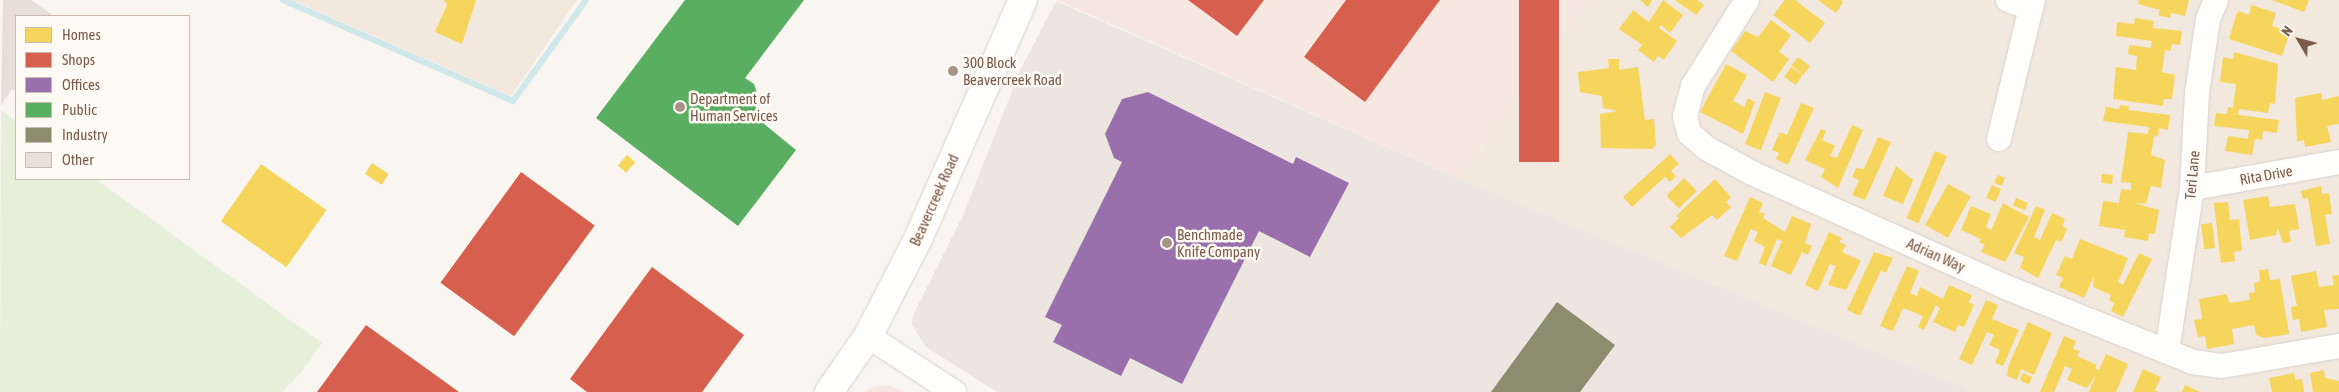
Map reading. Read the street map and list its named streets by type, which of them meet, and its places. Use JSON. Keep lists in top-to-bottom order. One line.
{"streets":{"main road":["Beavercreek Road"],"street":["Teri Lane","Rita Drive","Adrian Way"]},"crossings":[["Teri Lane","Rita Drive"],["Teri Lane","Adrian Way"]],"places":["300 Block Beavercreek Road","Department of Human Services","Benchmade Knife Company"],"legend":["Homes","Shops","Offices","Public","Industry","Other"],"north":"top left"}
